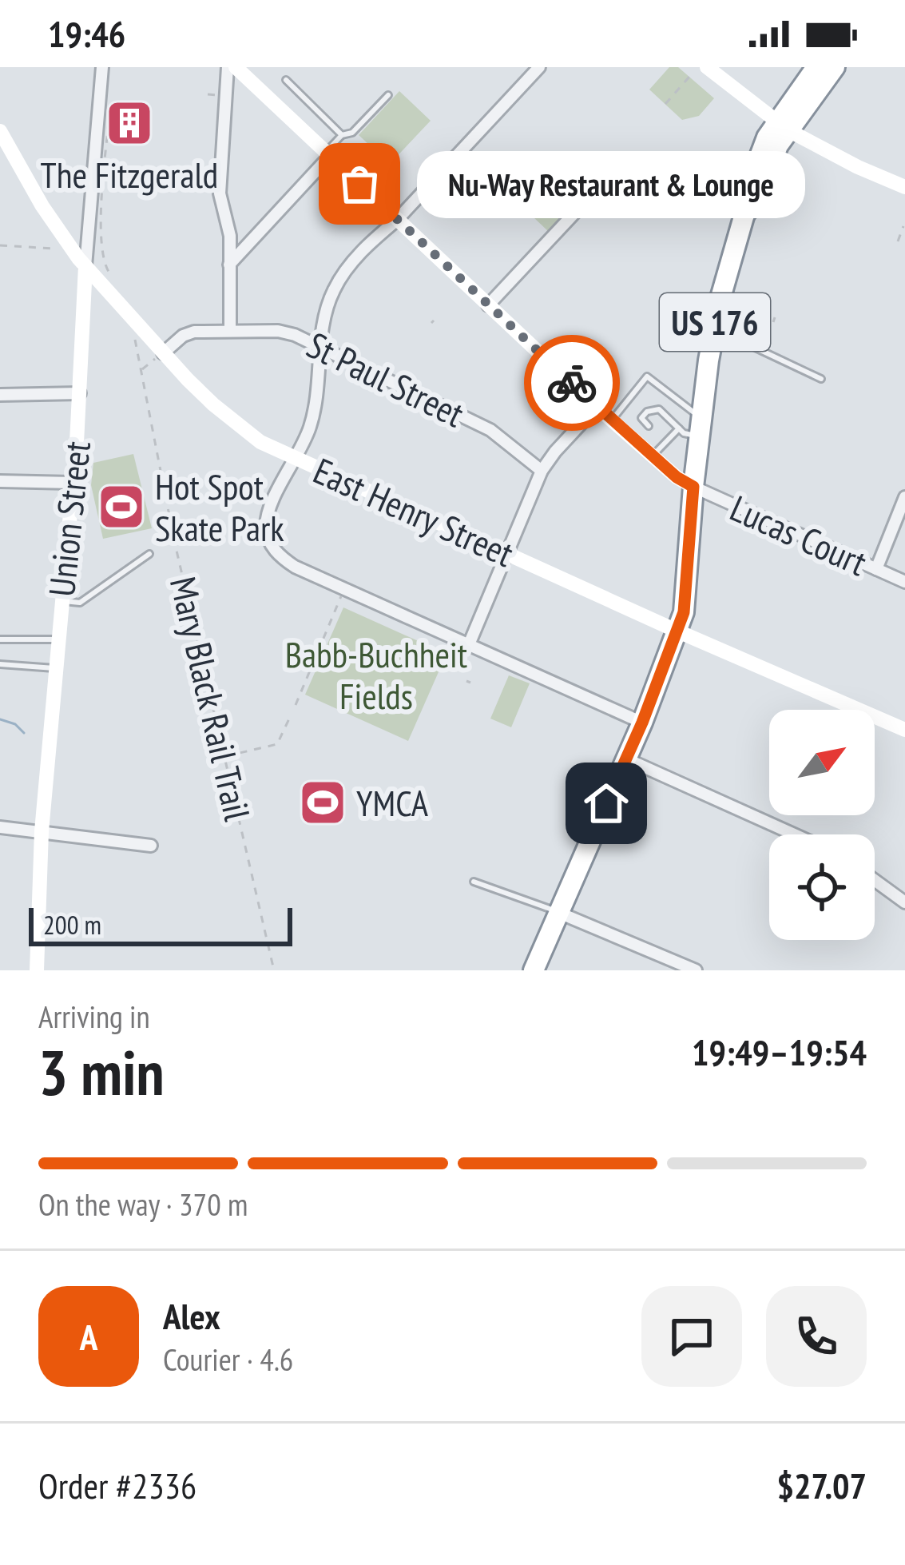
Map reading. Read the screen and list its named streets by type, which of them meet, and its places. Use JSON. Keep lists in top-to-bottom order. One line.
{"streets":{"highway":["US 176"],"main road":["East Henry Street","Union Street"],"street":["St Paul Street","Lucas Court"],"path":["Mary Black Rail Trail"]},"crossings":[["US 176","East Henry Street"],["US 176","Lucas Court"],["St Paul Street","East Henry Street"],["East Henry Street","Union Street"]],"parks":["Babb-Buchheit Fields"],"places":{"building":["The Fitzgerald"],"other":["Nu-Way Restaurant & Lounge"],"sports":["Hot Spot Skate Park","YMCA"]},"scale_bar":"200 m","north":"top right","page":{"status":"19:46","bubble":"Nu-Way Restaurant & Lounge","scale":"200 m","heading":["3 min","Arriving in","19:49–19:54"],"panel":["Alex","Courier · 4.6","Order #2336","$27.07"],"bar":"On the way · 370 m","round":"A"}}
